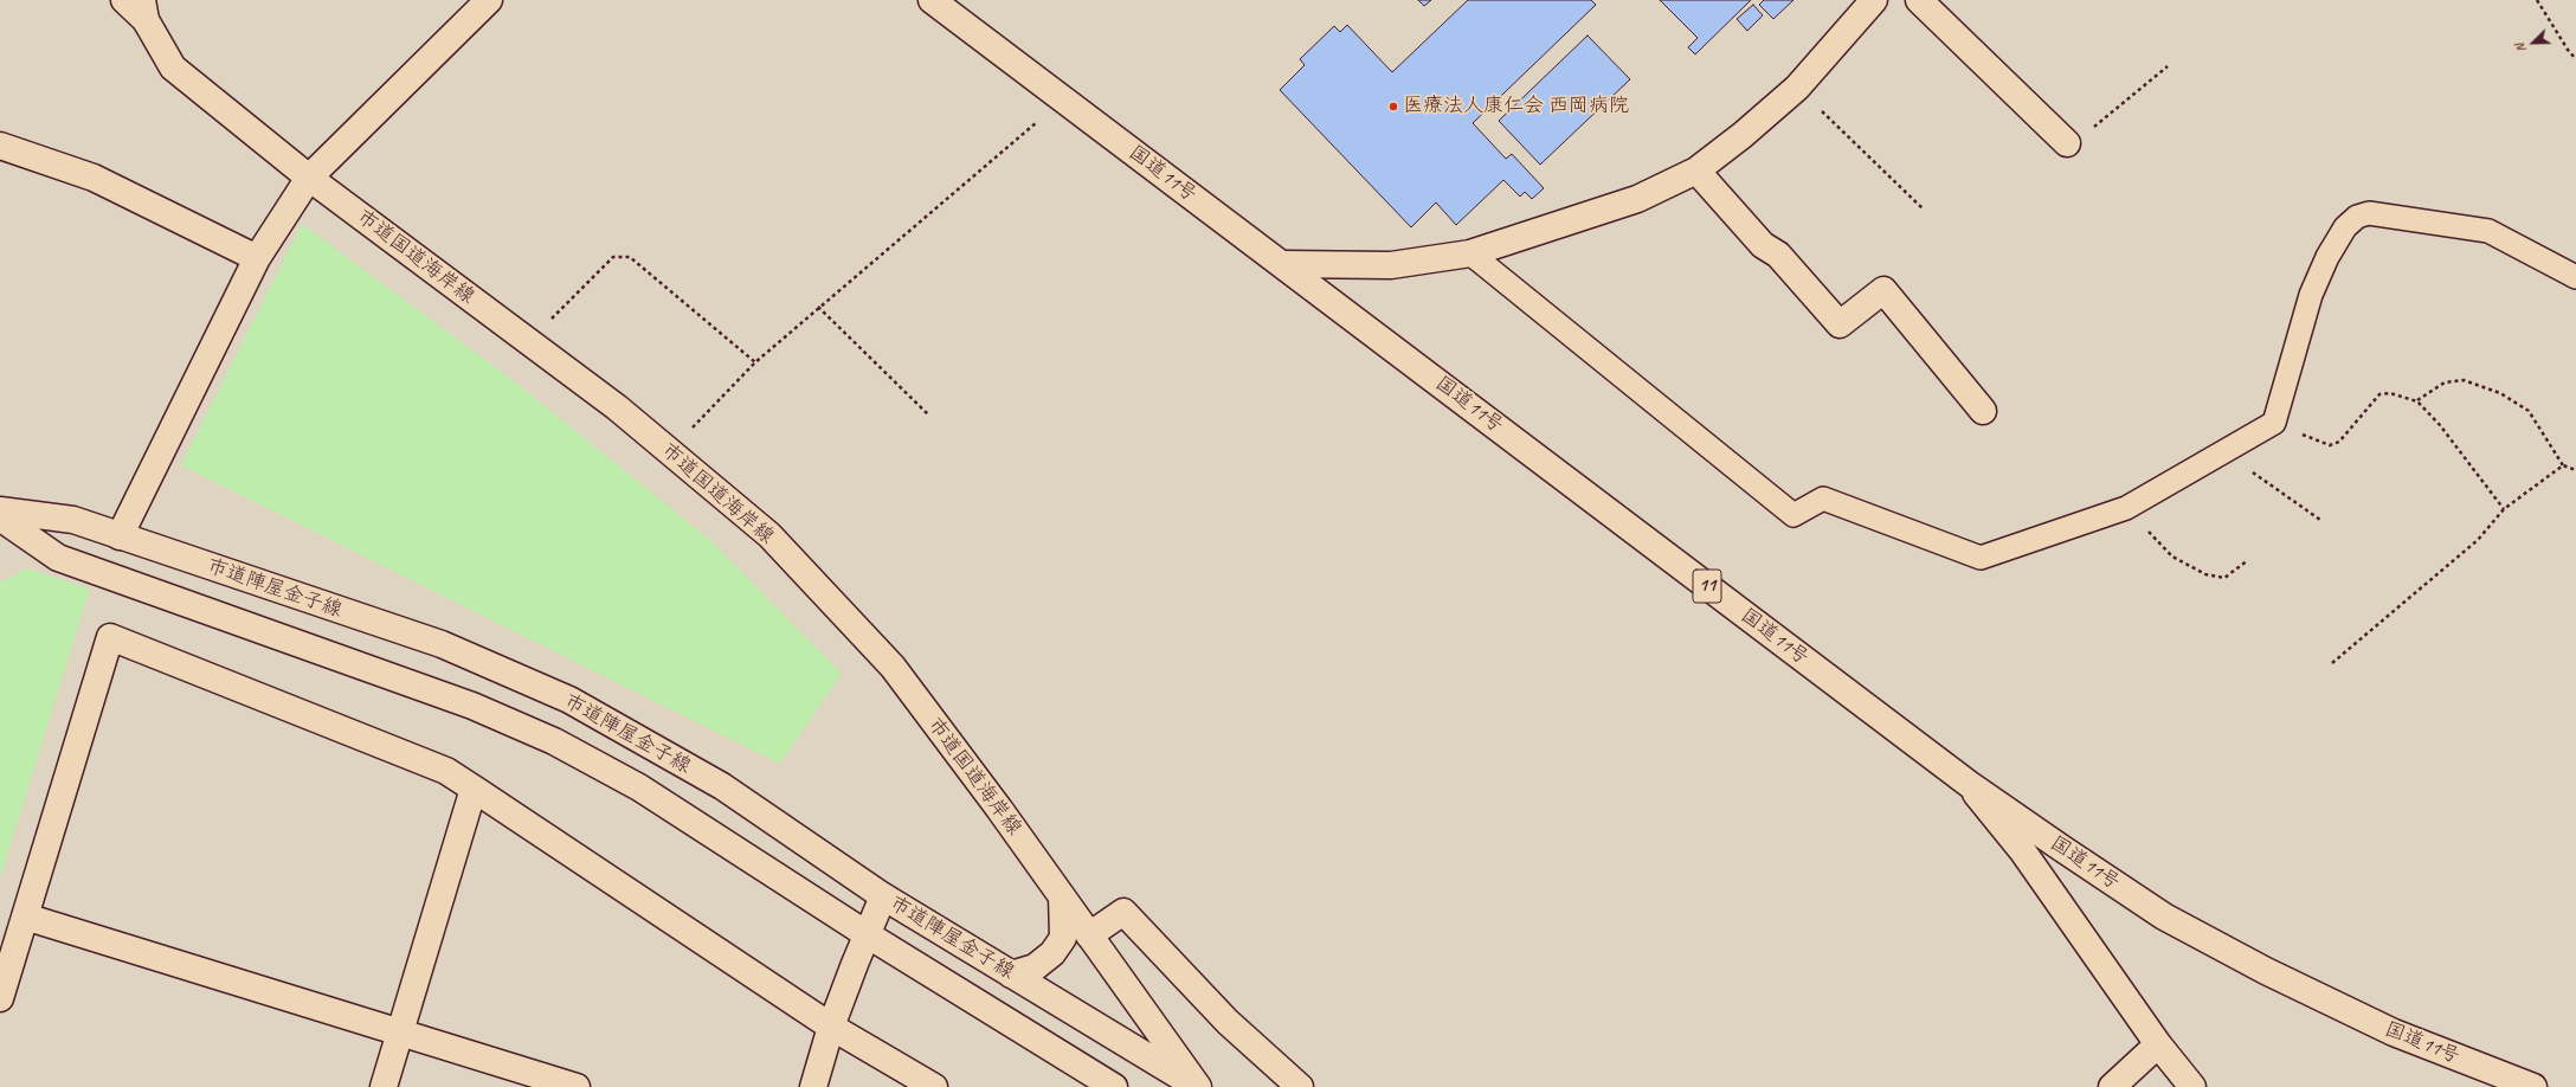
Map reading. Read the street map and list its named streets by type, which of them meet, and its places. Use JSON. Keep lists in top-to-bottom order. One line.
{"streets":{"main road":["国道11号","市道国道海岸線","11","市道陣屋金子線"]},"crossings":[["市道国道海岸線","市道陣屋金子線"]],"places":["医療法人康仁会 西岡病院"],"north":"bottom left"}
